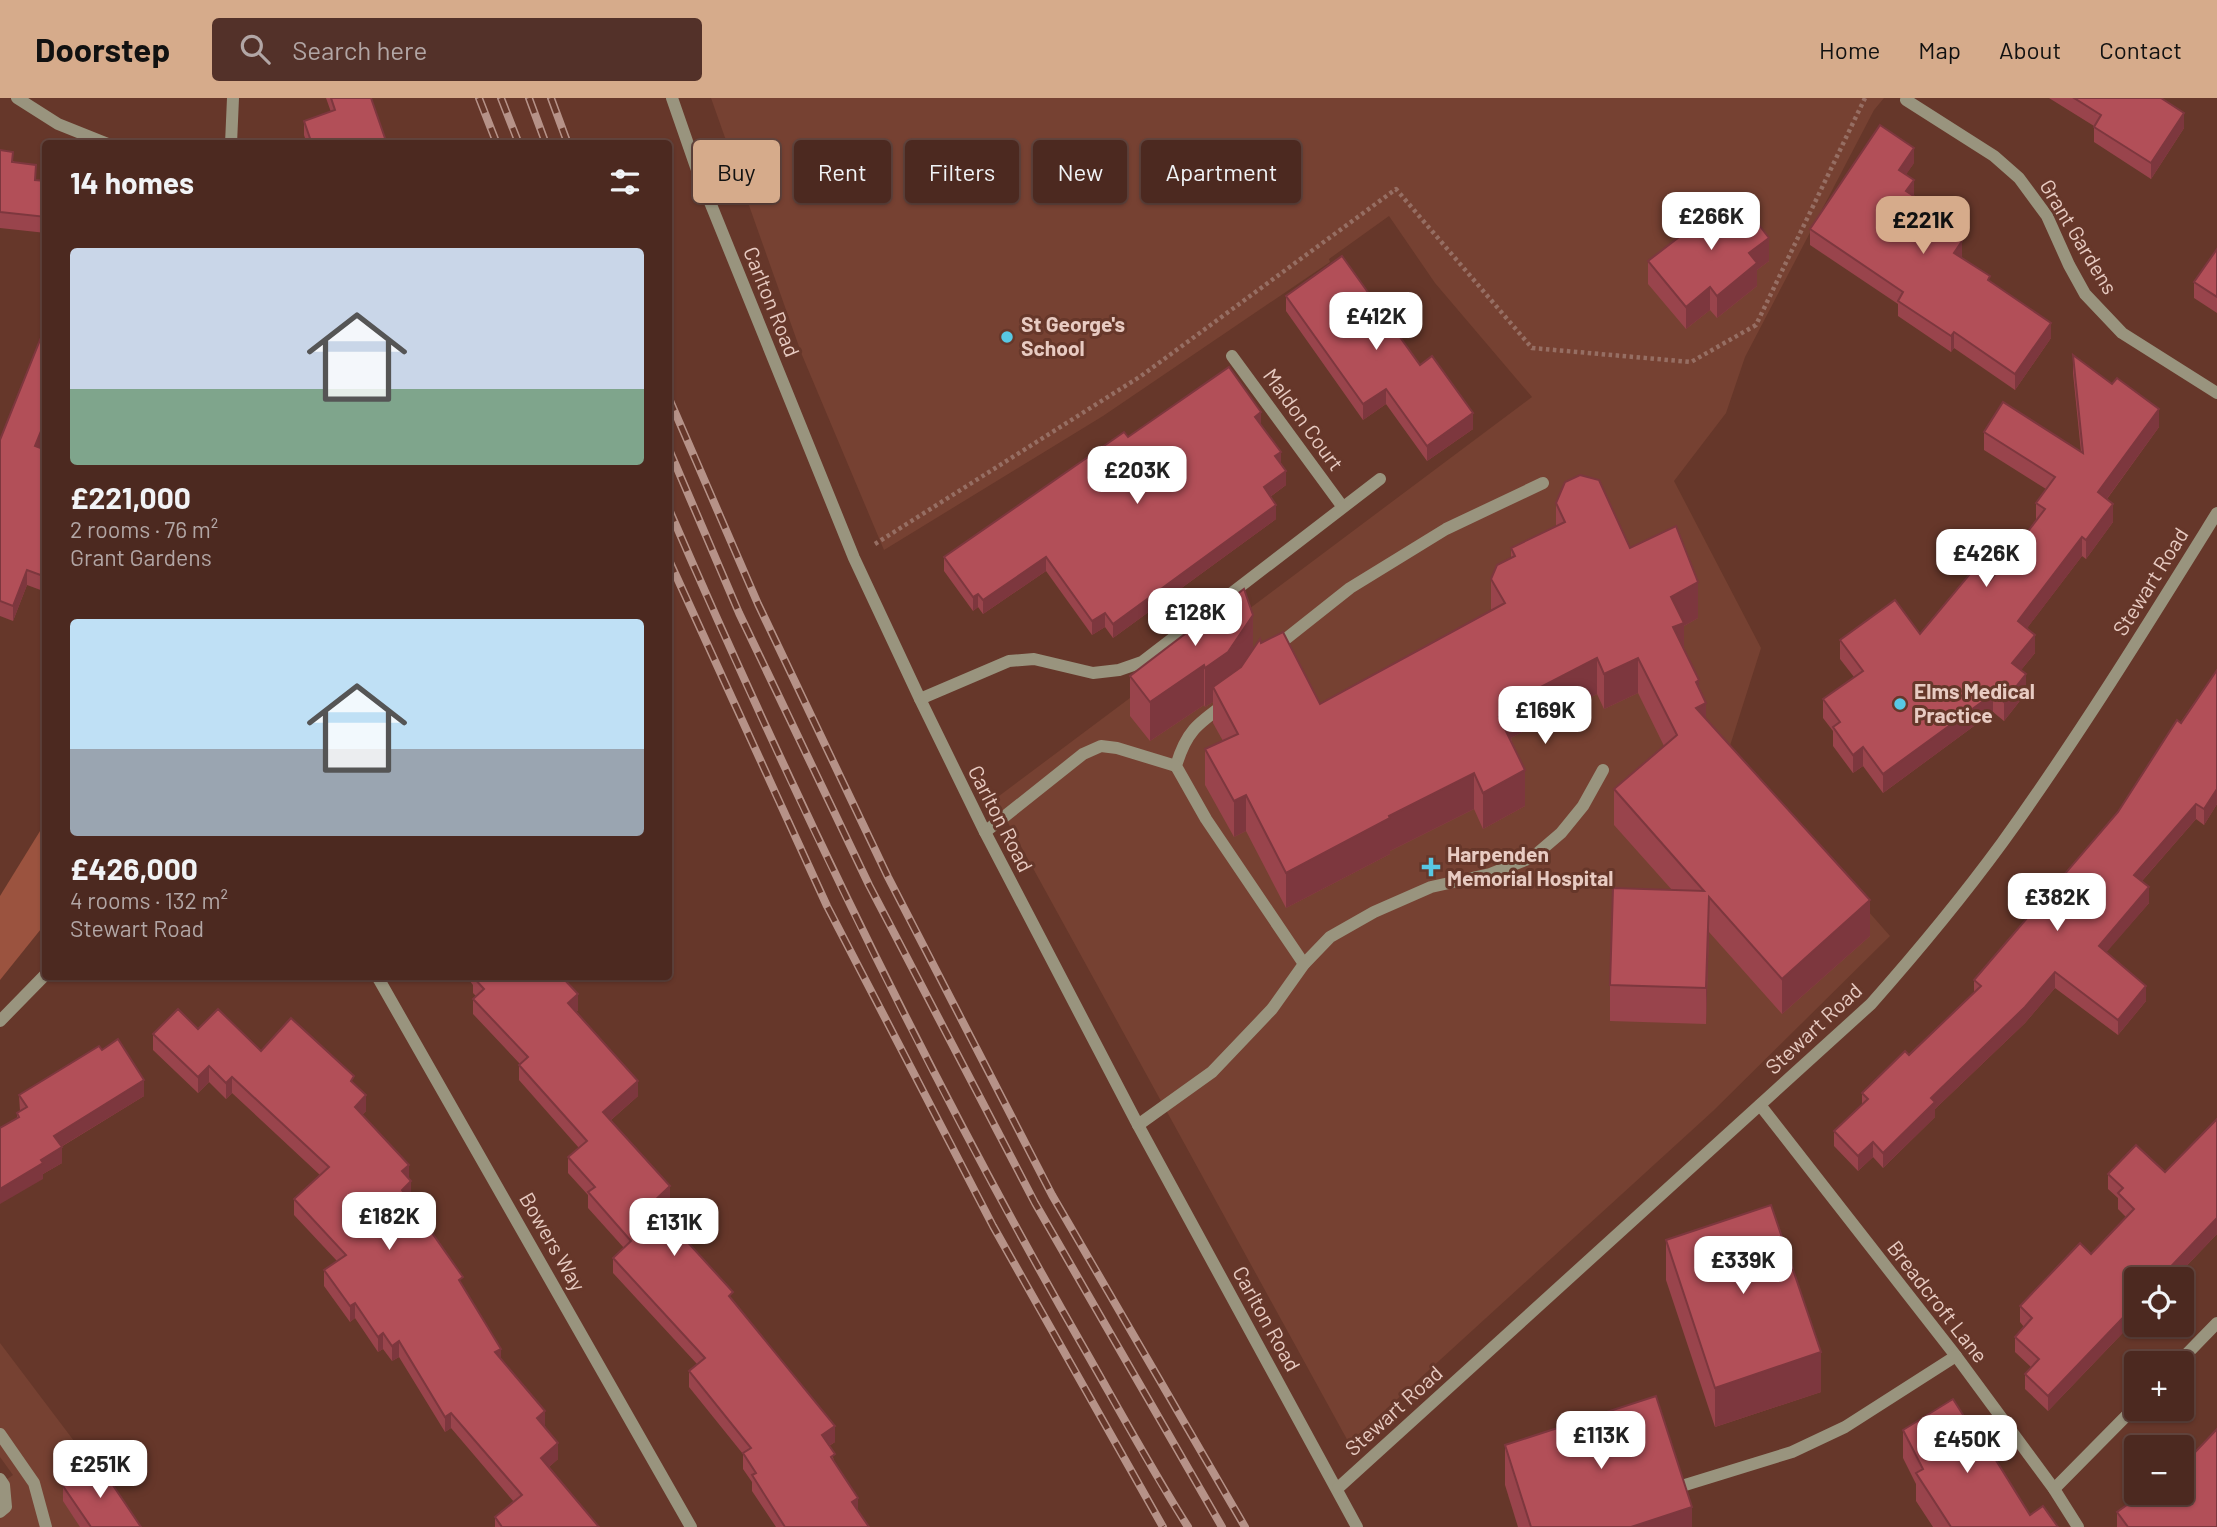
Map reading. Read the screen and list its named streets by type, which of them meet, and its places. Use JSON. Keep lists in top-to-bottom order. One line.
{"streets":{"street":["Grant Gardens","Carlton Road","Maldon Court","Stewart Road","Bowers Way","Breadcroft Lane"]},"crossings":[["Carlton Road","Stewart Road"],["Stewart Road","Breadcroft Lane"]],"places":{"other":["St George's School","Elms Medical Practice"],"health":["Harpenden Memorial Hospital"]},"page":{"header":"Doorstep","search":"Search here","nav":["Home","Map","About","Contact"],"chip":["Buy","Rent","Filters","New","Apartment"],"heading":"14 homes","price":["£266K","£221K","£412K","£203K","£426K","£128K","£169K","£382K","£182K","£131K","£339K","£113K","£450K","£251K"],"list":[{"name":"£221,000","note":"2 rooms · 76 m² · Grant Gardens"},{"name":"£426,000","note":"4 rooms · 132 m² · Stewart Road"}],"map_buttons":["+","−"]}}
